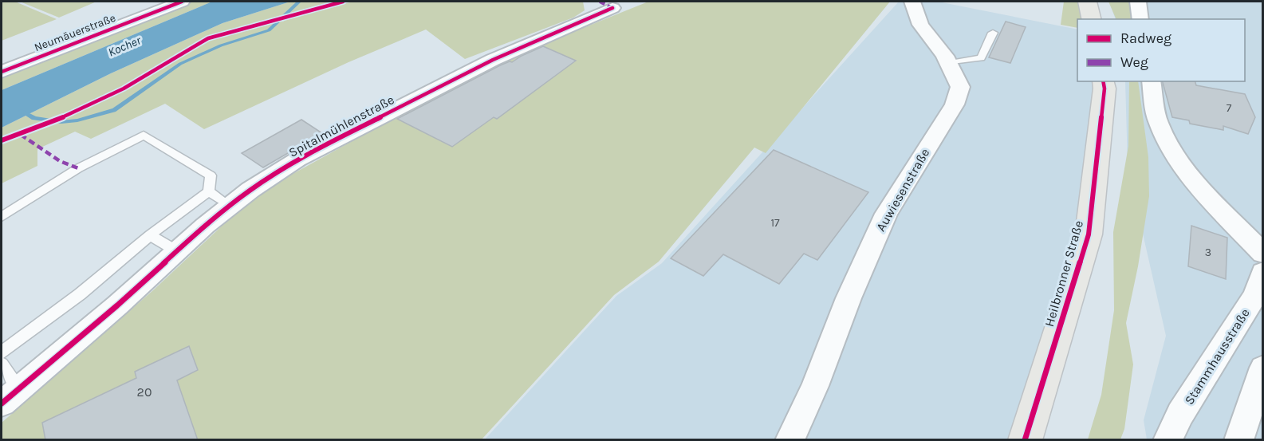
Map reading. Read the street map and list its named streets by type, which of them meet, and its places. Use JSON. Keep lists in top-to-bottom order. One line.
{"streets":{"main road":["Heilbronner Straße"],"street":["Neumäuerstraße","Spitalmühlenstraße","Auwiesenstraße","Stammhausstraße"]},"water":["Kocher"],"house_numbers":["7","17","3","20"],"legend":["Radweg","Weg"]}
